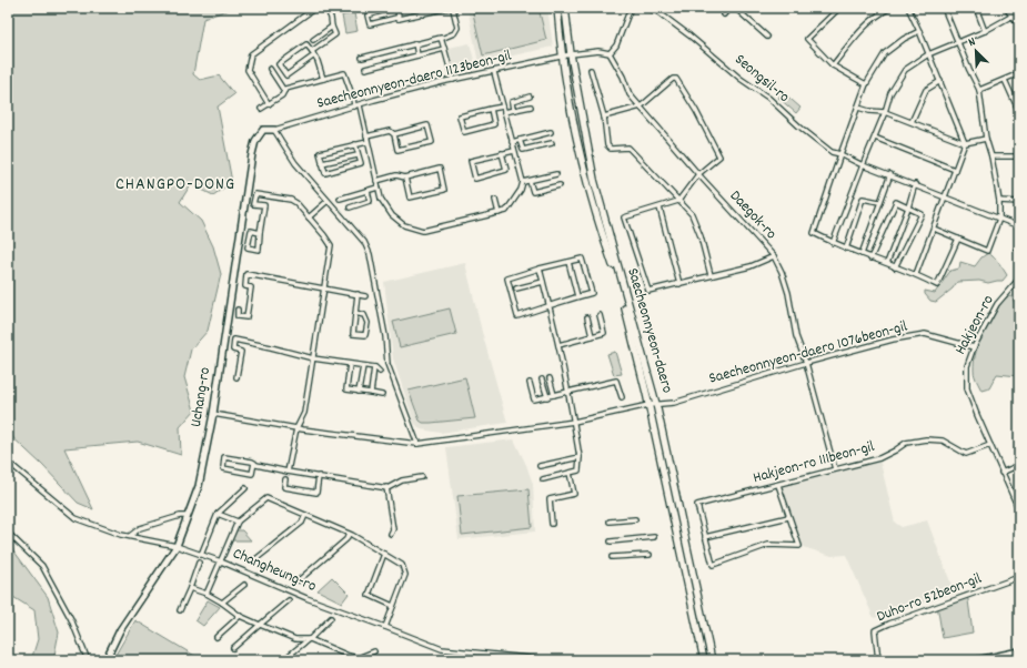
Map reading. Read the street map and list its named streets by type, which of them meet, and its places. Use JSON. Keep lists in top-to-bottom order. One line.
{"streets":{"main road":["Saecheonnyeon-daero","Uchang-ro"],"street":["Seongsil-ro","Saecheonnyeon-daero 1123beon-gil","Daegok-ro","Hakjeon-ro","Saecheonnyeon-daero 1076beon-gil","Hakjeon-ro 111beon-gil","Changheung-ro","Duho-ro 52beon-gil"]},"crossings":[["Saecheonnyeon-daero 1123beon-gil","Saecheonnyeon-daero"],["Saecheonnyeon-daero 1123beon-gil","Uchang-ro"],["Daegok-ro","Saecheonnyeon-daero 1076beon-gil"],["Daegok-ro","Hakjeon-ro 111beon-gil"],["Hakjeon-ro","Saecheonnyeon-daero 1076beon-gil"],["Hakjeon-ro","Hakjeon-ro 111beon-gil"],["Saecheonnyeon-daero","Saecheonnyeon-daero 1076beon-gil"],["Saecheonnyeon-daero 1076beon-gil","Uchang-ro"],["Uchang-ro","Changheung-ro"]],"districts":["CHANGPO-DONG"],"north":"top left"}
